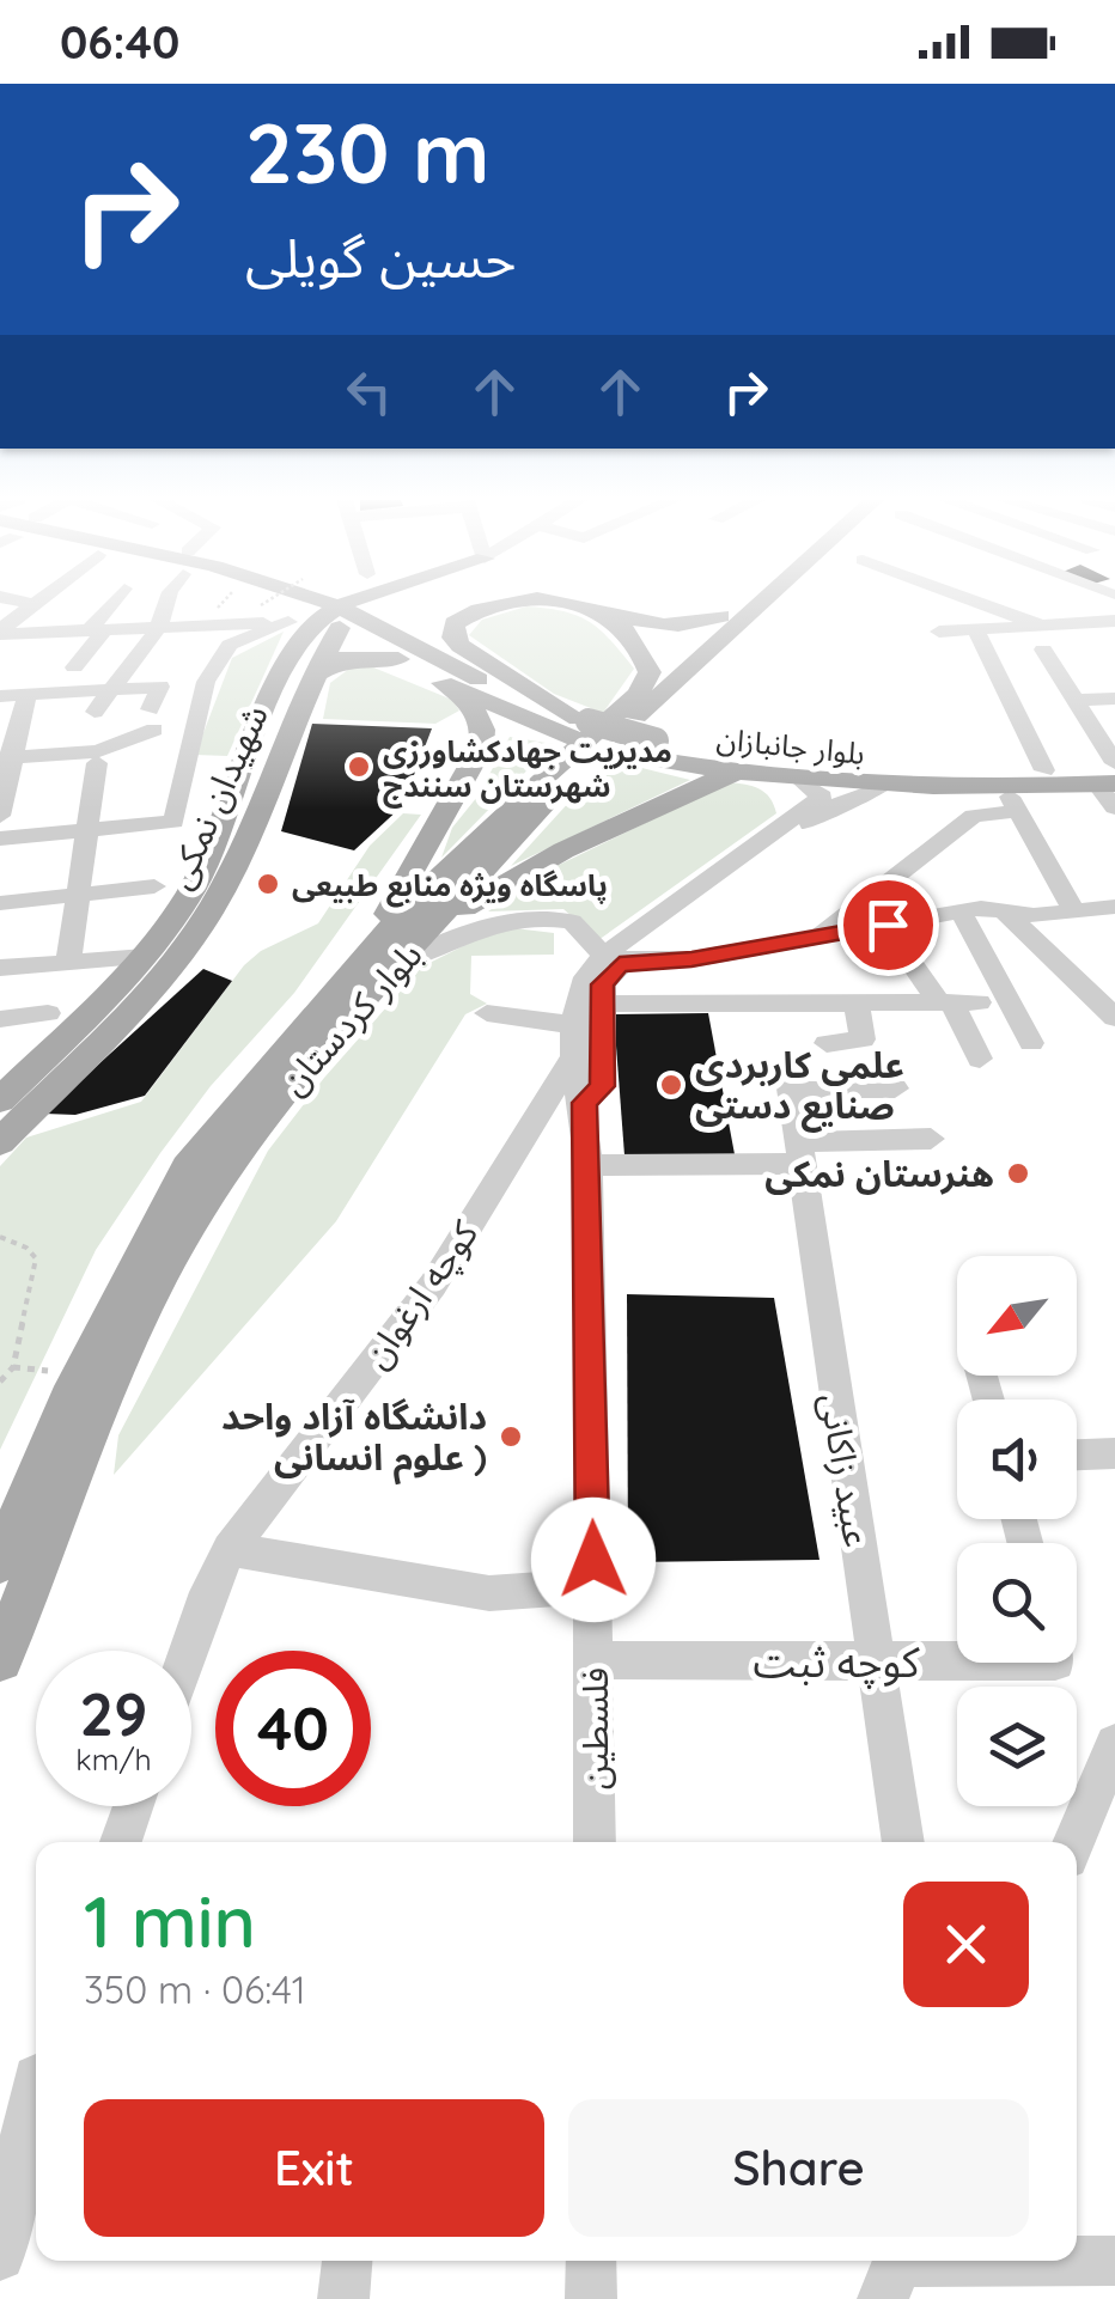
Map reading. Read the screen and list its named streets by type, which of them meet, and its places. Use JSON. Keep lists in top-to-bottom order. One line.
{"streets":{"main road":["بلوار جانبازان","شهیدان نمکی","بلوار کردستان"],"street":["کوچه ارغوان","عبید زاکانی","کوچه ثبت","فلسطین"]},"crossings":[["بلوار جانبازان","شهیدان نمکی"],["بلوار جانبازان","فلسطین"],["کوچه ارغوان","فلسطین"],["عبید زاکانی","کوچه ثبت"],["کوچه ثبت","فلسطین"]],"places":["مدیریت جهادکشاورزی شهرستان سنندج","پاسگاه ویژه منابع طبیعی","علمی کاربردی صنایع دستی","هنرستان نمکی","دانشگاه آزاد واحد علوم انسانی )"],"north":"bottom left","page":{"status":"06:40","turn":["230 m","حسین گویلی"],"speed":"29 km/h","limit":"40","heading":["1 min","350 m · 06:41"],"buttons":["Exit","Share"]}}
